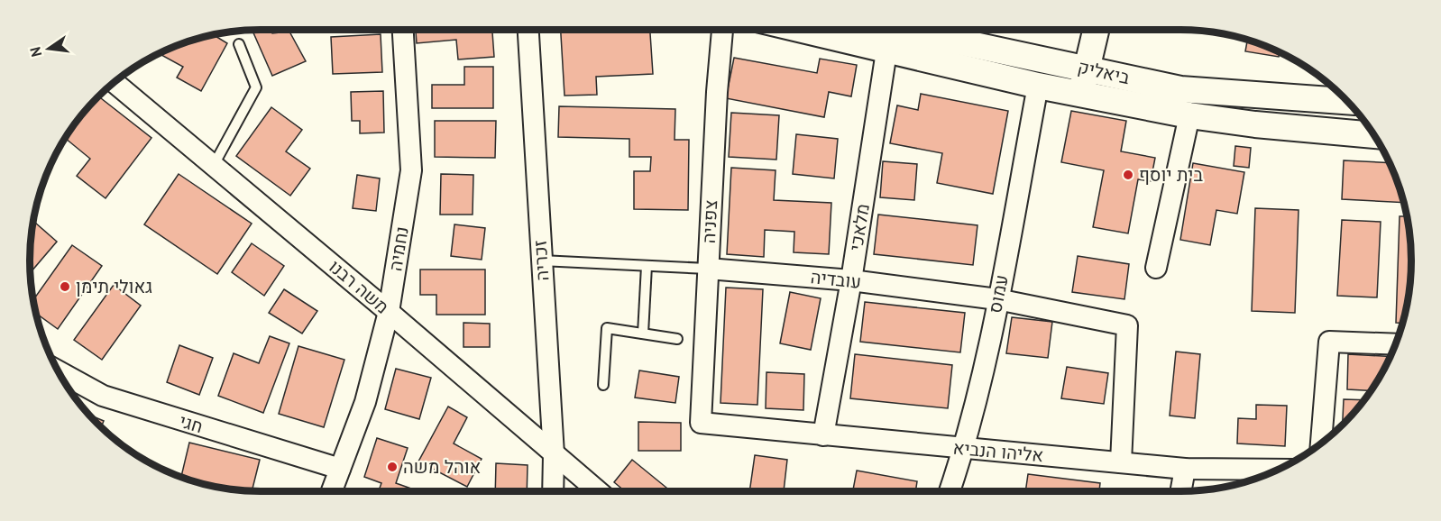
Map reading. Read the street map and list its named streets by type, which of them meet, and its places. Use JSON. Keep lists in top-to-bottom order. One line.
{"streets":{"street":["ביאליק","צפניה","מלאכי","נחמיה","זכריה","עובדיה","משה רבנו","עמוס","חגי","אליהו הנביא"]},"crossings":[["ביאליק","מלאכי"],["ביאליק","עמוס"],["צפניה","עובדיה"],["צפניה","אליהו הנביא"],["מלאכי","עובדיה"],["מלאכי","אליהו הנביא"],["נחמיה","משה רבנו"],["נחמיה","חגי"],["זכריה","עובדיה"],["זכריה","משה רבנו"],["עובדיה","עמוס"],["עובדיה","אליהו הנביא"],["עמוס","אליהו הנביא"]],"places":["בית יוסף","גאולי תימן","אוהל משה"],"north":"left"}
